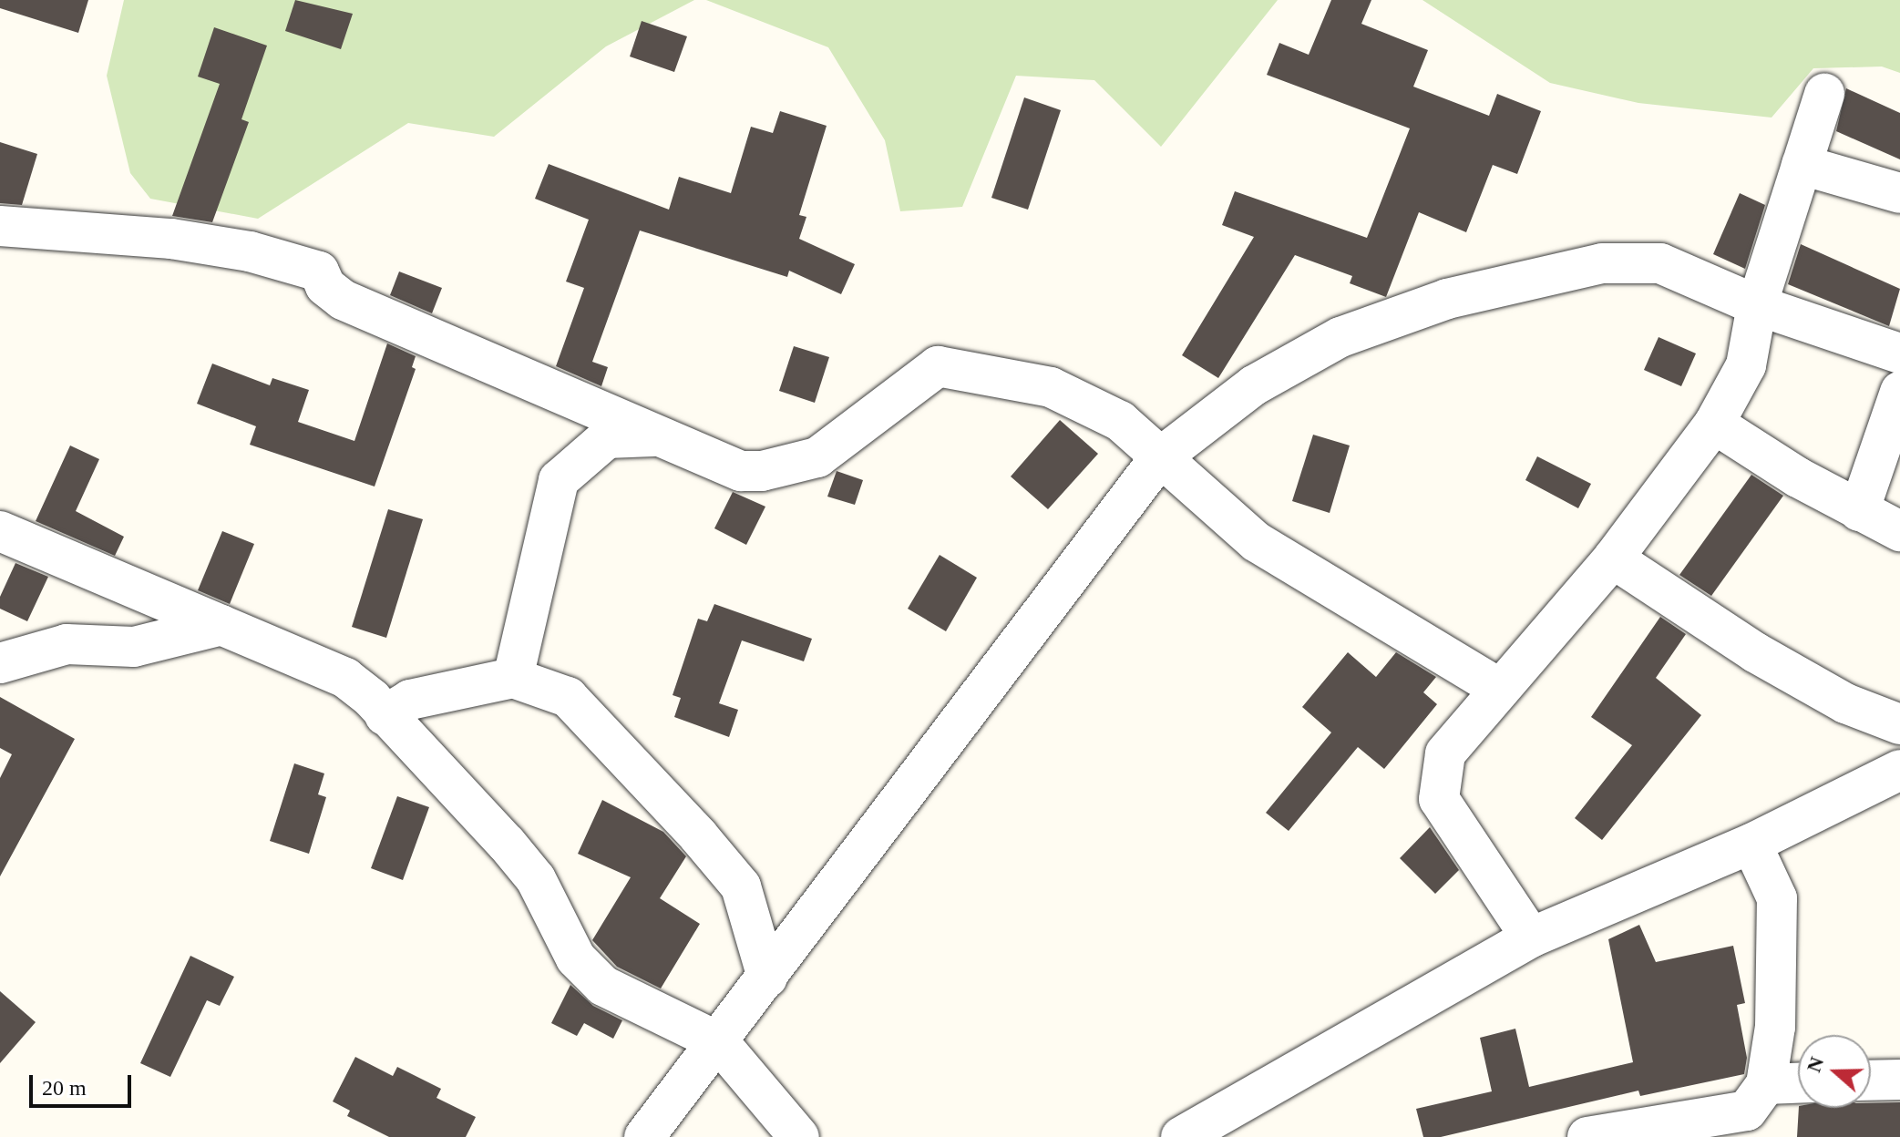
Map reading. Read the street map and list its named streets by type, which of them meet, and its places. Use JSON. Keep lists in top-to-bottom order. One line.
{"scale_bar":"20 m","north":"left"}
